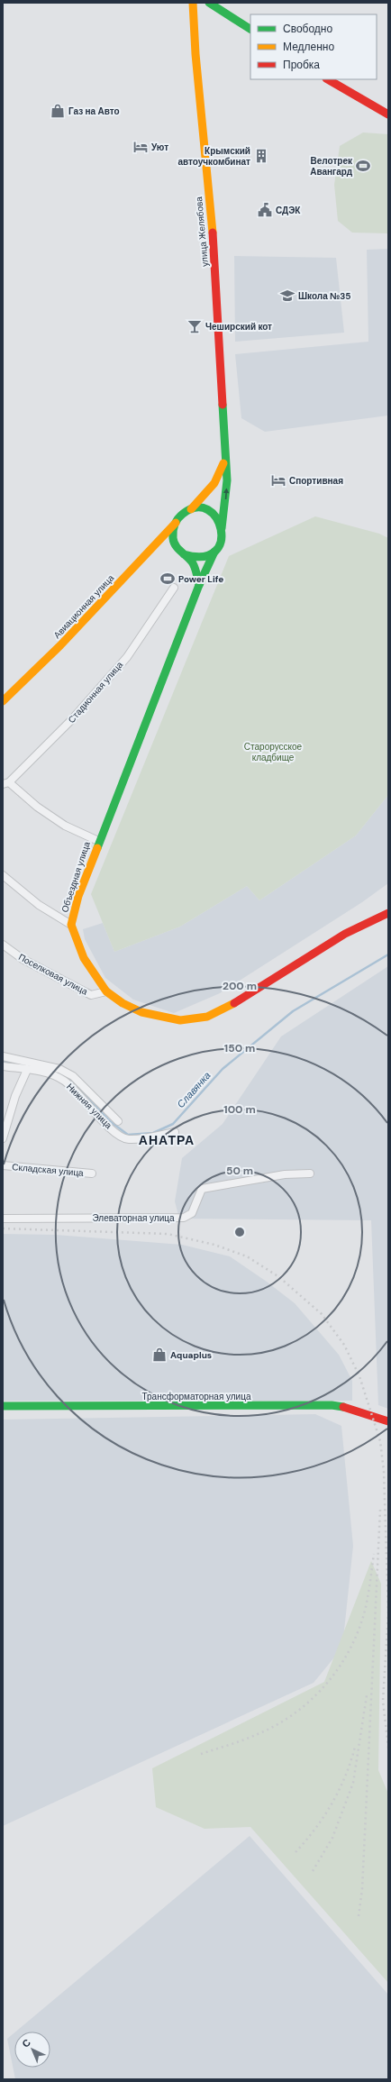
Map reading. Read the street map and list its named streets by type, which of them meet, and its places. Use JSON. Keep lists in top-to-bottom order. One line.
{"streets":{"main road":["улица Желябова","Авиационная улица","Объездная улица","Трансформаторная улица"],"street":["Стадионная улица","Поселковая улица","Нижняя улица","Складская улица","Элеваторная улица"]},"crossings":[["Авиационная улица","Объездная улица"],["Объездная улица","Поселковая улица"]],"districts":["АНАТРА"],"water":["Славянка"],"parks":["Старорусское кладбище"],"places":{"shop":["Газ на Авто","Aquaplus"],"hotel":["Уют","Спортивная"],"building":["Крымский автоучкомбинат"],"sports":["Велотрек Авангард","Power Life"],"public building":["СДЭК"],"school or university":["Школа №35"],"bar":["Чеширский кот"]},"legend":["Свободно","Медленно","Пробка"],"north":"top left","rings":["200 m","150 m","100 m","50 m"]}
